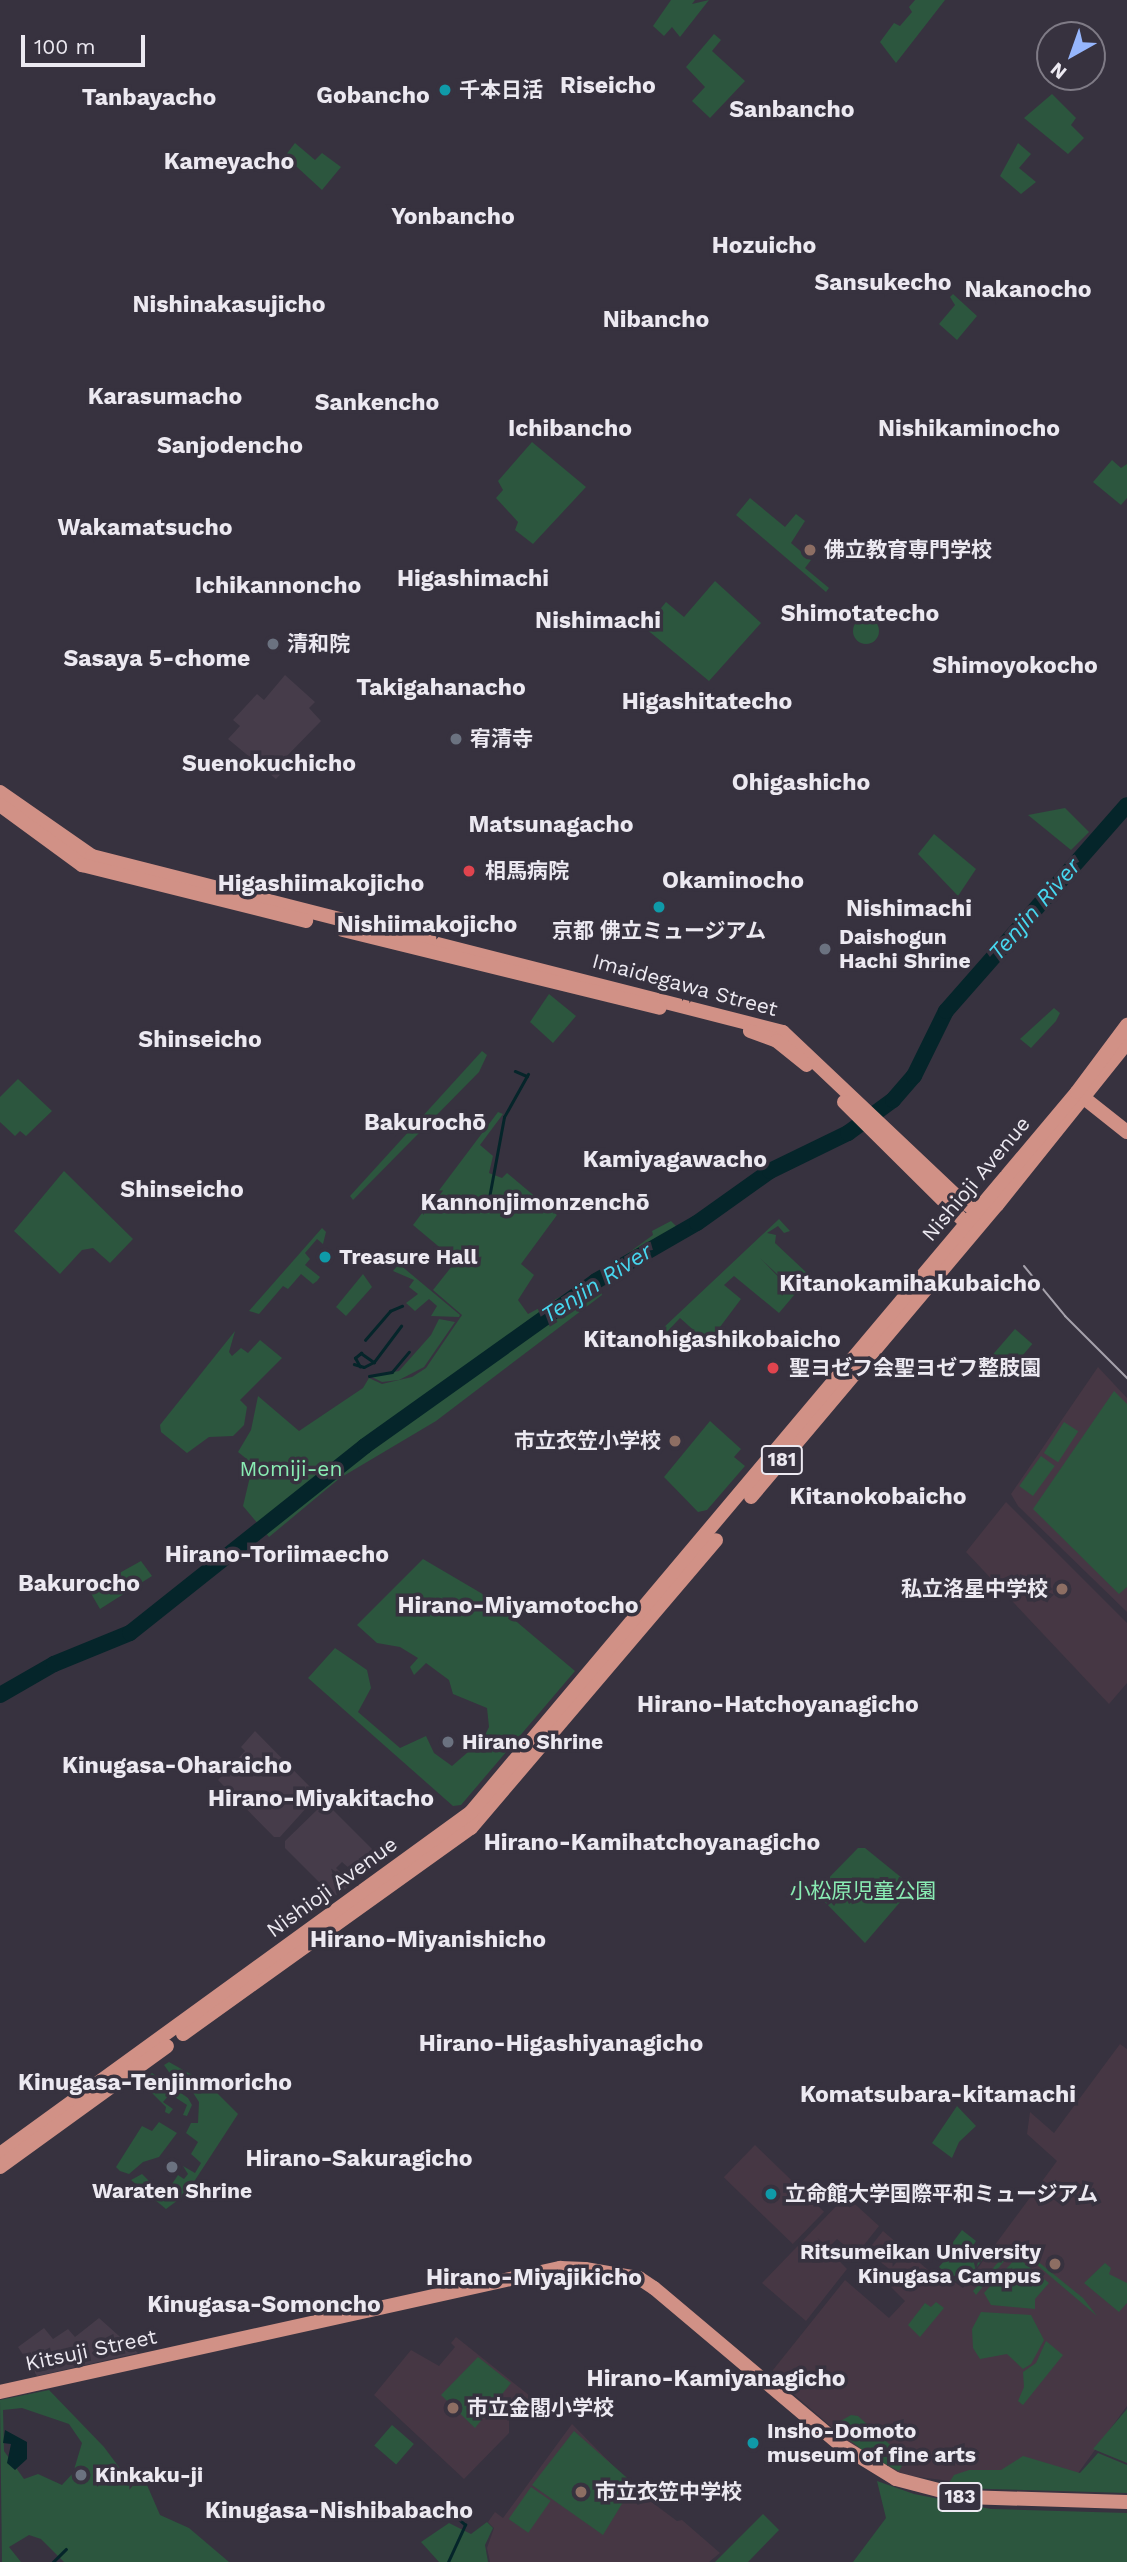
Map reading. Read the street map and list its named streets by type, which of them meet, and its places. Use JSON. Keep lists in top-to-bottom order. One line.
{"streets":{"main road":["Imaidegawa Street","Nishioji Avenue","181","Kitsuji Street","183"]},"crossings":[["Imaidegawa Street","Nishioji Avenue"]],"districts":["Riseicho","Gobancho","Tanbayacho","Sanbancho","Kameyacho","Yonbancho","Hozuicho","Sansukecho","Nakanocho","Nishinakasujicho","Nibancho","Karasumacho","Sankencho","Ichibancho","Nishikaminocho","Sanjodencho","Wakamatsucho","Higashimachi","Ichikannoncho","Shimotatecho","Nishimachi","Sasaya 5-chome","Shimoyokocho","Takigahanacho","Higashitatecho","Suenokuchicho","Ohigashicho","Matsunagacho","Okaminocho","Higashiimakojicho","Nishimachi","Nishiimakojicho","Shinseicho","Bakurochō","Kamiyagawacho","Shinseicho","Kannonjimonzenchō","Kitanokamihakubaicho","Kitanohigashikobaicho","Kitanokobaicho","Hirano-Toriimaecho","Bakurocho","Hirano-Miyamotocho","Hirano-Hatchoyanagicho","Kinugasa-Oharaicho","Hirano-Miyakitacho","Hirano-Kamihatchoyanagicho","Hirano-Miyanishicho","Hirano-Higashiyanagicho","Kinugasa-Tenjinmoricho","Komatsubara-kitamachi","Hirano-Sakuragicho","Hirano-Miyajikicho","Kinugasa-Somoncho","Hirano-Kamiyanagicho","Kinugasa-Nishibabacho"],"water":["Tenjin River"],"parks":["Momiji-en","小松原児童公園"],"places":["千本日活","佛立教育専門学校","清和院","宥清寺","相馬病院","京都 佛立ミュージアム","Daishogun Hachi Shrine","Treasure Hall","聖ヨゼフ会聖ヨゼフ整肢園","市立衣笠小学校","私立洛星中学校","Hirano Shrine","Waraten Shrine","立命館大学国際平和ミュージアム","Ritsumeikan University Kinugasa Campus","市立金閣小学校","Insho-Domoto museum of fine arts","Kinkaku-ji","市立衣笠中学校"],"scale_bar":"100 m","north":"bottom left"}
